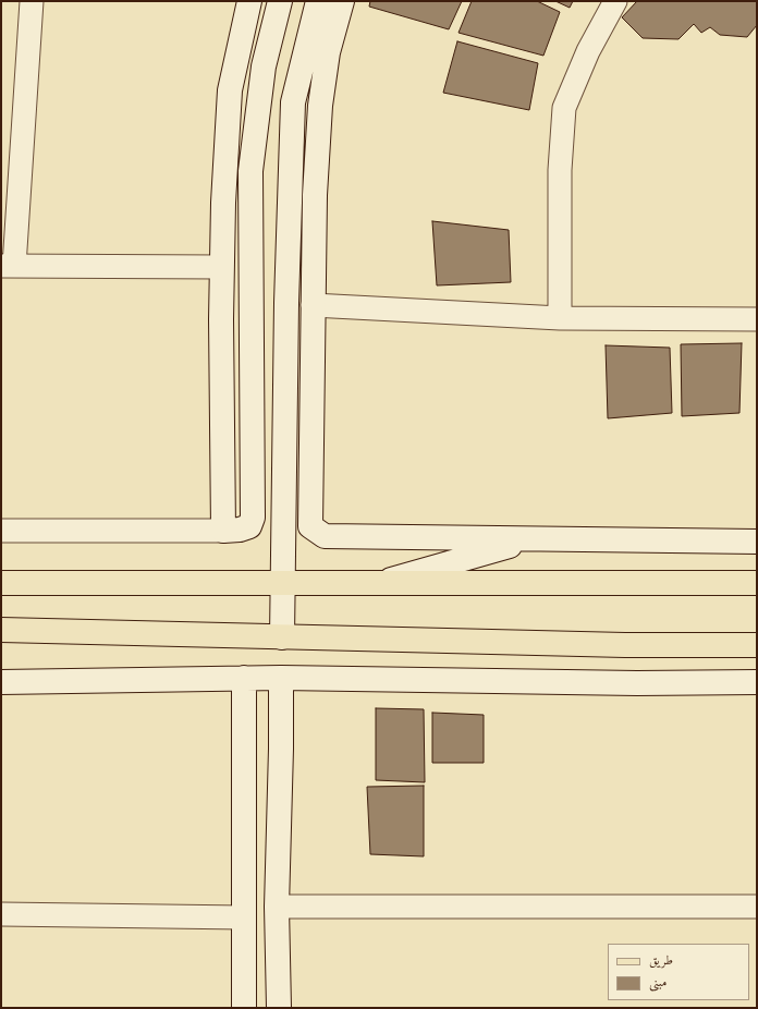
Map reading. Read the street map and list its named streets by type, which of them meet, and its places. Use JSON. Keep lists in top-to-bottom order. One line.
{"legend":["طريق","مبنى"]}
